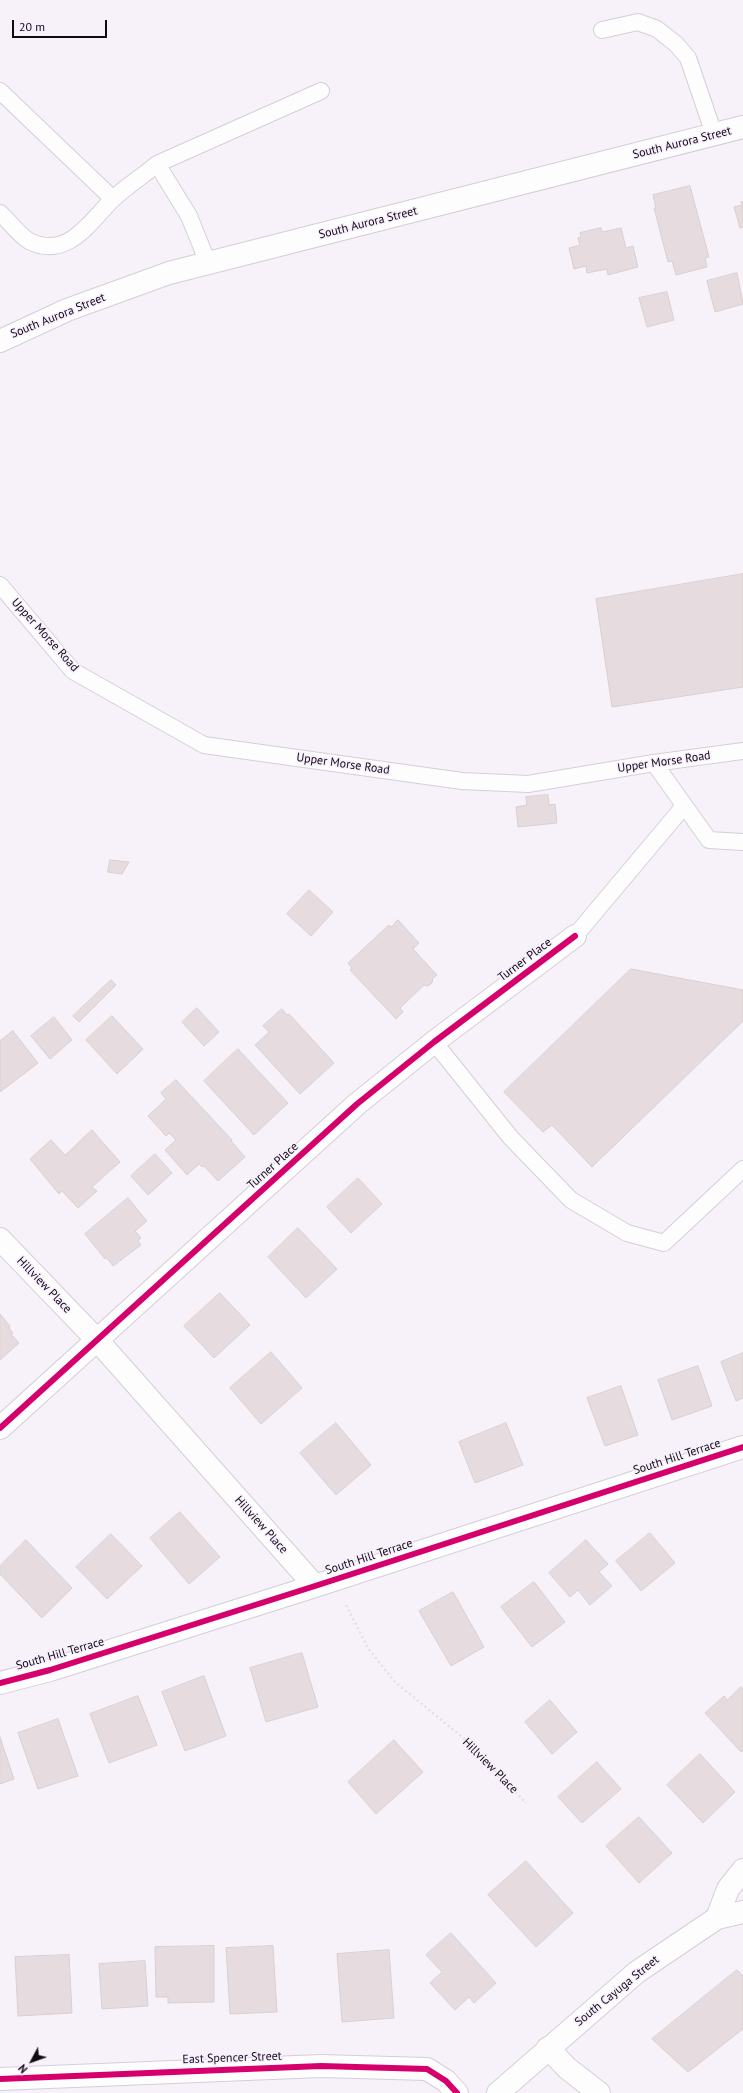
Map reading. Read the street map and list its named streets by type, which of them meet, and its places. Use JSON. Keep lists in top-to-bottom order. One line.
{"streets":{"street":["South Aurora Street","Turner Place","Hillview Place","South Hill Terrace","South Cayuga Street","East Spencer Street"],"lane":["Upper Morse Road"]},"crossings":[["Turner Place","Hillview Place"],["Hillview Place","South Hill Terrace"]],"scale_bar":"20 m","north":"bottom left"}
